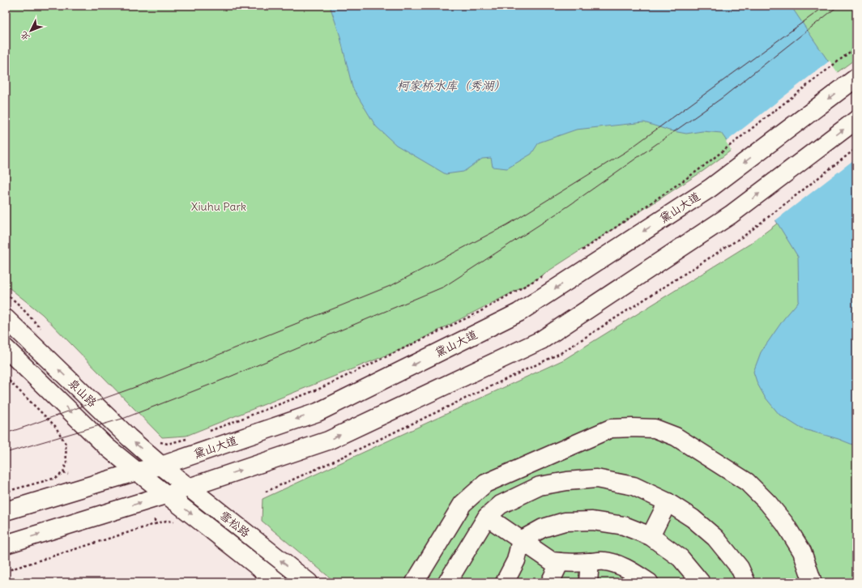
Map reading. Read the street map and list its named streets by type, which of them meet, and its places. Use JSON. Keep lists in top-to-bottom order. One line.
{"streets":{"main road":["黛山大道","泉山路","雪松路"]},"crossings":[["黛山大道","泉山路"],["黛山大道","雪松路"],["泉山路","雪松路"]],"water":["柯家桥水库（秀湖）"],"parks":["Xiuhu Park"],"north":"bottom left"}
